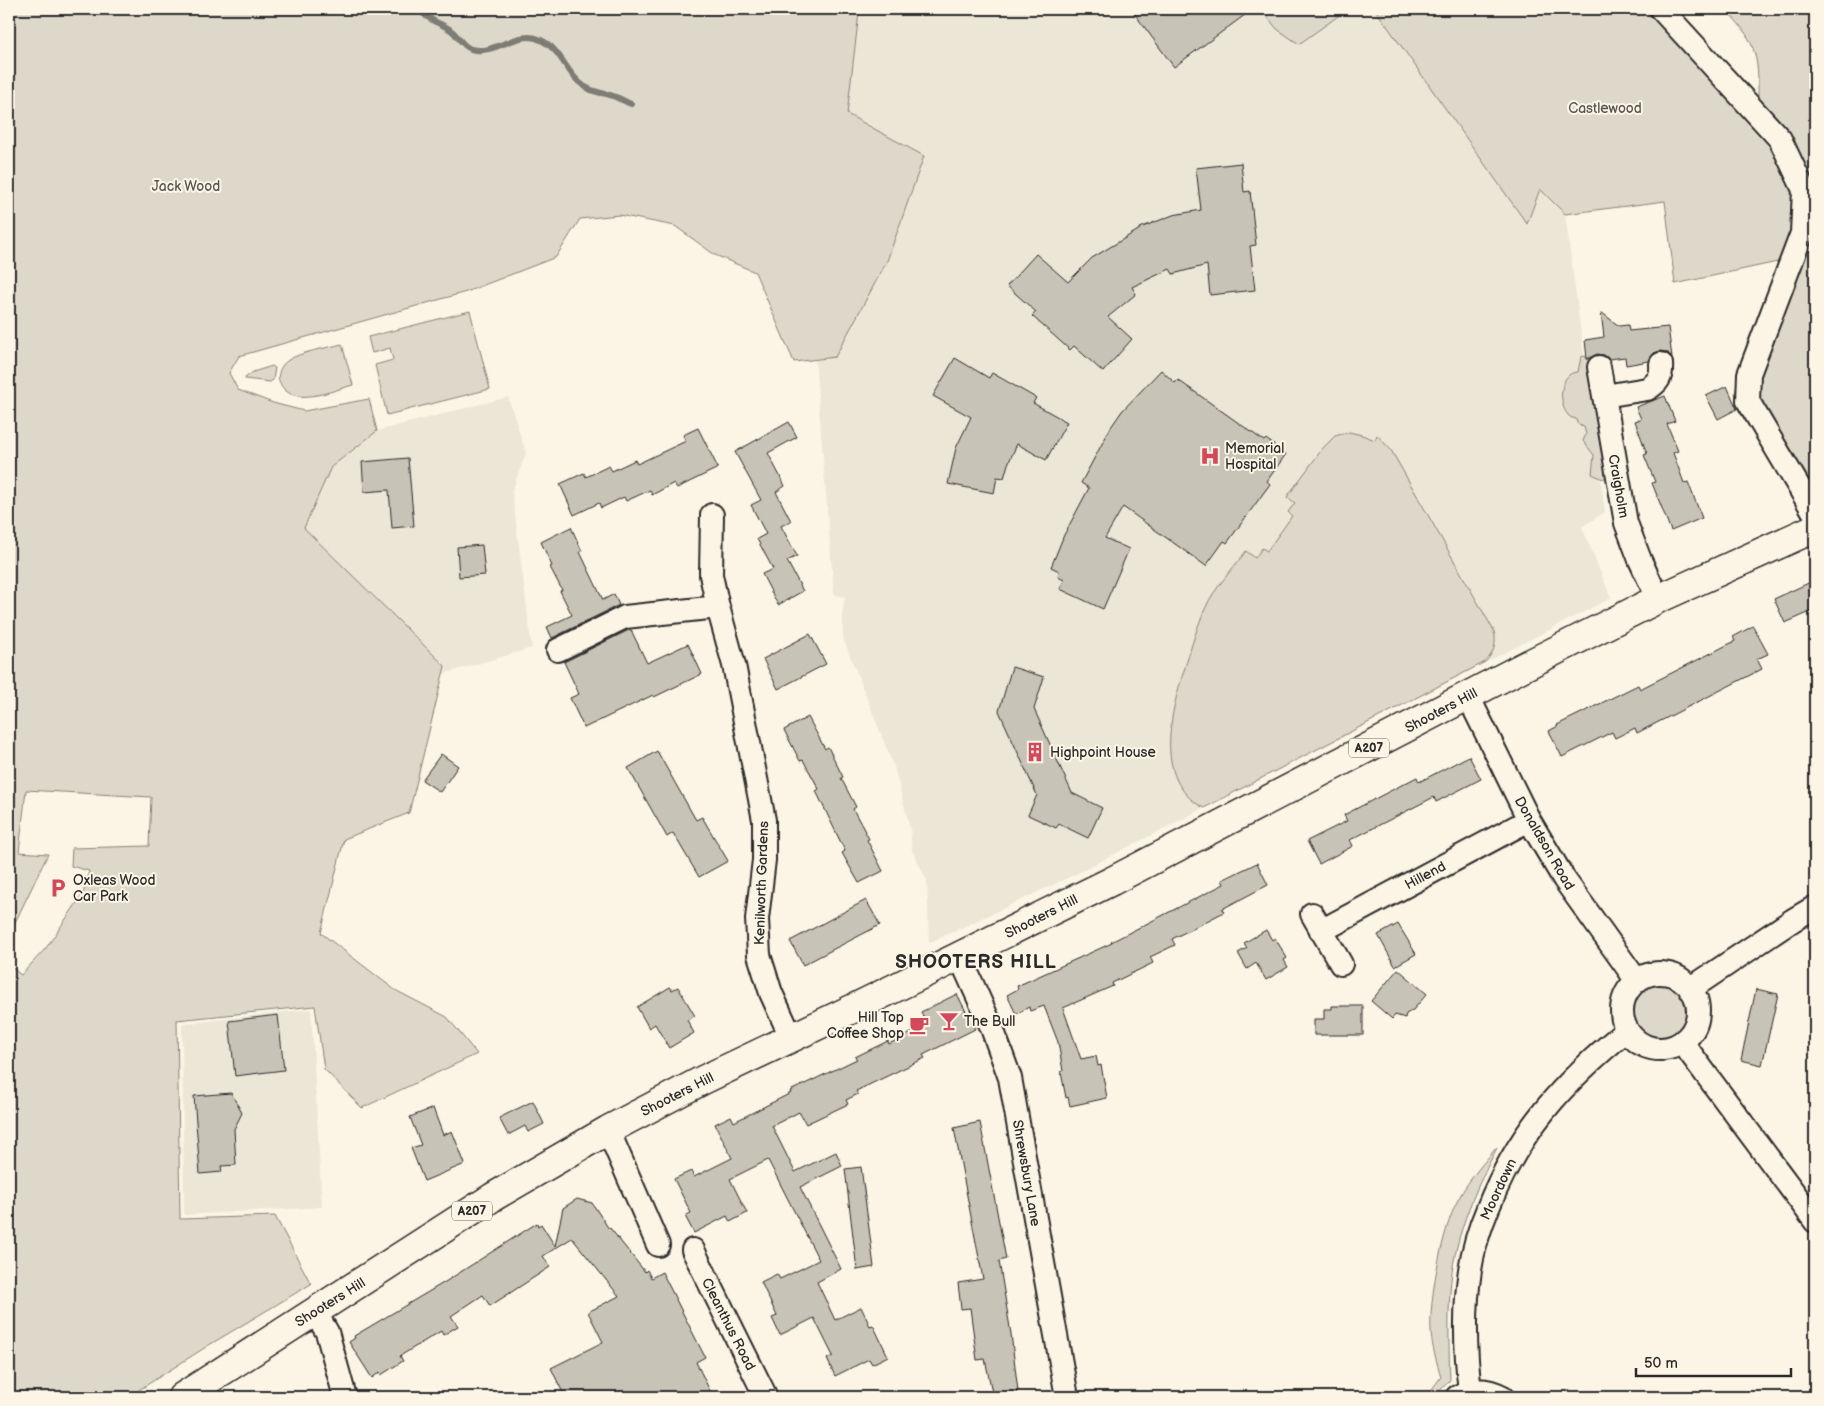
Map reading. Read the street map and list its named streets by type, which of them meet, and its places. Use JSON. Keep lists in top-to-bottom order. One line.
{"streets":{"main road":["Shooters Hill","A207"],"street":["Craigholm","Donaldson Road","Hillend","Kenilworth Gardens","Shrewsbury Lane","Moordown","Cleanthus Road"]},"crossings":[["Craigholm","Shooters Hill"],["Shooters Hill","Donaldson Road"],["Shooters Hill","Kenilworth Gardens"],["Shooters Hill","Shrewsbury Lane"],["Donaldson Road","Hillend"],["Donaldson Road","Moordown"]],"districts":["SHOOTERS HILL"],"parks":["Castlewood","Jack Wood"],"places":{"hospital":["Memorial Hospital"],"building":["Highpoint House"],"parking":["Oxleas Wood Car Park"],"bar":["The Bull"],"cafe":["Hill Top Coffee Shop"]},"scale_bar":"50 m"}
